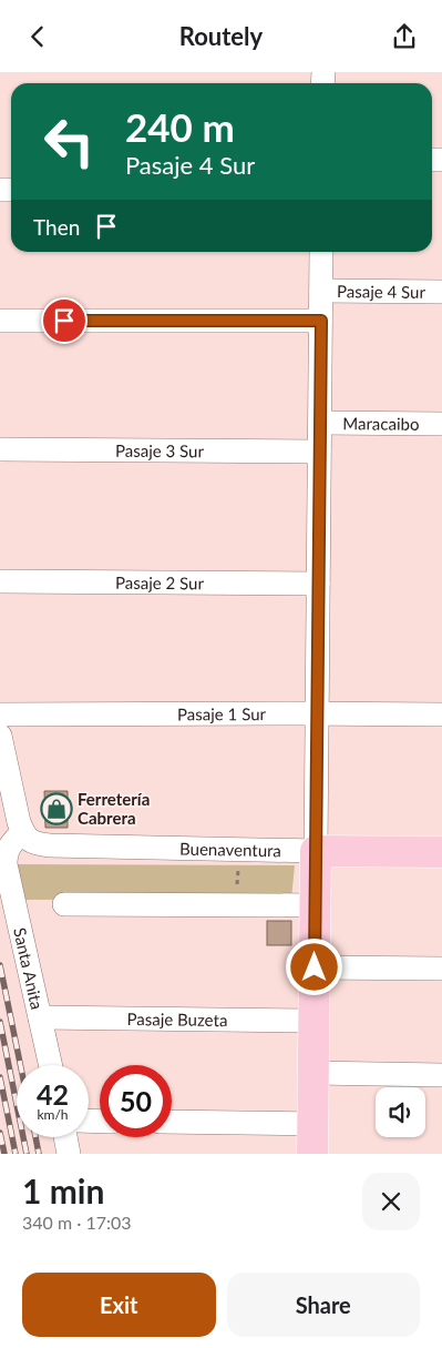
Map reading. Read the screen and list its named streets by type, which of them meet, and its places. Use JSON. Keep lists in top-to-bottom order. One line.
{"streets":{"main road":["Buenaventura"],"street":["Pasaje 4 Sur","Maracaibo","Pasaje 3 Sur","Pasaje 2 Sur","Pasaje 1 Sur","Santa Anita","Pasaje Buzeta"]},"crossings":[["Buenaventura","Santa Anita"],["Santa Anita","Pasaje Buzeta"]],"places":{"shop":["Ferretería Cabrera"]},"page":{"header":"Routely","turn":["240 m","Pasaje 4 Sur"],"then":"Then","speed":"42 km/h","limit":"50","heading":["1 min","340 m · 17:03"],"buttons":["Exit","Share"]}}
